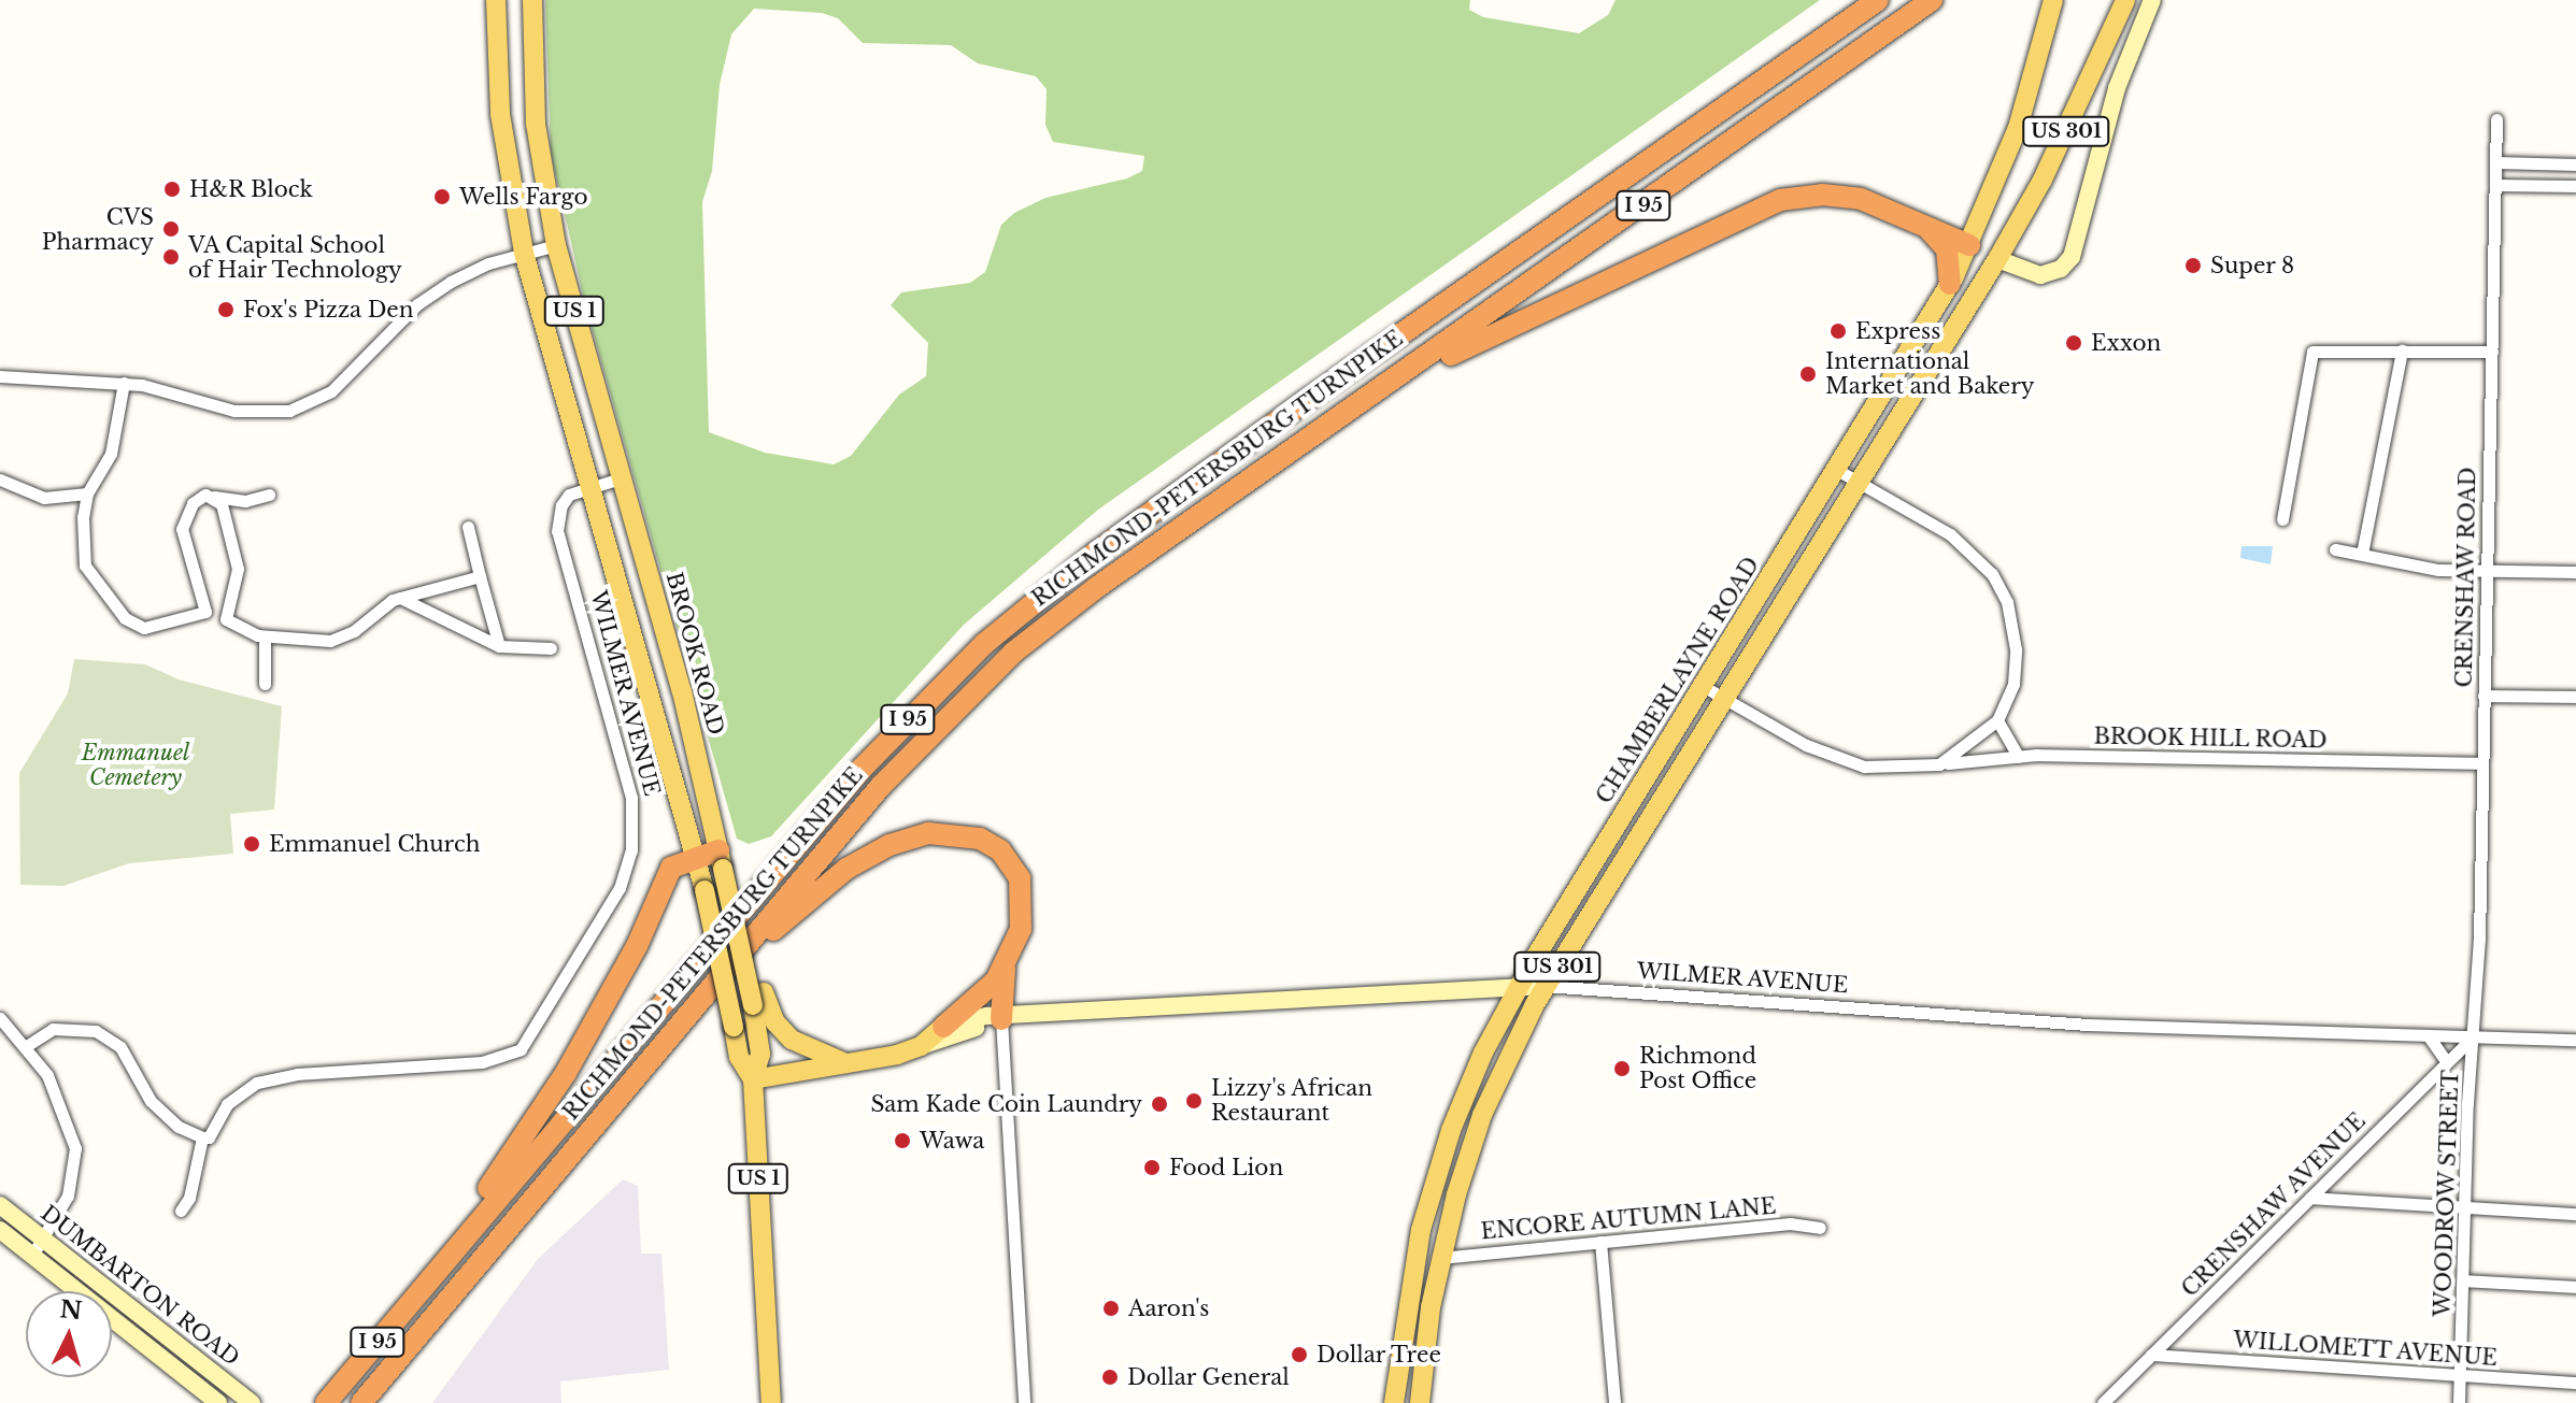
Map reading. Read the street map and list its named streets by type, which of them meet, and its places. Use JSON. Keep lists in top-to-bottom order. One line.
{"streets":{"highway":["I 95","RICHMOND-PETERSBURG TURNPIKE"],"main road":["US 301","US 1","BROOK ROAD","CHAMBERLAYNE ROAD","WILMER AVENUE"],"street":["CRENSHAW ROAD","BROOK HILL ROAD","WOODROW STREET","CRENSHAW AVENUE","ENCORE AUTUMN LANE","DUMBARTON ROAD","WILLOMETT AVENUE"]},"crossings":[["US 301","WILMER AVENUE"],["US 301","BROOK HILL ROAD"],["US 301","ENCORE AUTUMN LANE"],["I 95","RICHMOND-PETERSBURG TURNPIKE"],["US 1","BROOK ROAD"],["US 1","WILMER AVENUE"],["CRENSHAW ROAD","WILMER AVENUE"],["CRENSHAW ROAD","BROOK HILL ROAD"],["CRENSHAW ROAD","WOODROW STREET"],["CRENSHAW ROAD","CRENSHAW AVENUE"],["BROOK ROAD","WILMER AVENUE"],["CHAMBERLAYNE ROAD","WILMER AVENUE"],["WILMER AVENUE","WOODROW STREET"],["WILMER AVENUE","CRENSHAW AVENUE"],["WOODROW STREET","CRENSHAW AVENUE"],["WOODROW STREET","WILLOMETT AVENUE"],["CRENSHAW AVENUE","WILLOMETT AVENUE"]],"parks":["Emmanuel Cemetery"],"places":["H&R Block","Wells Fargo","CVS Pharmacy","VA Capital School of Hair Technology","Super 8","Fox's Pizza Den","Express","Exxon","International Market and Bakery","Emmanuel Church","Richmond Post Office","Lizzy's African Restaurant","Sam Kade Coin Laundry","Wawa","Food Lion","Aaron's","Dollar Tree","Dollar General"],"north":"top"}
